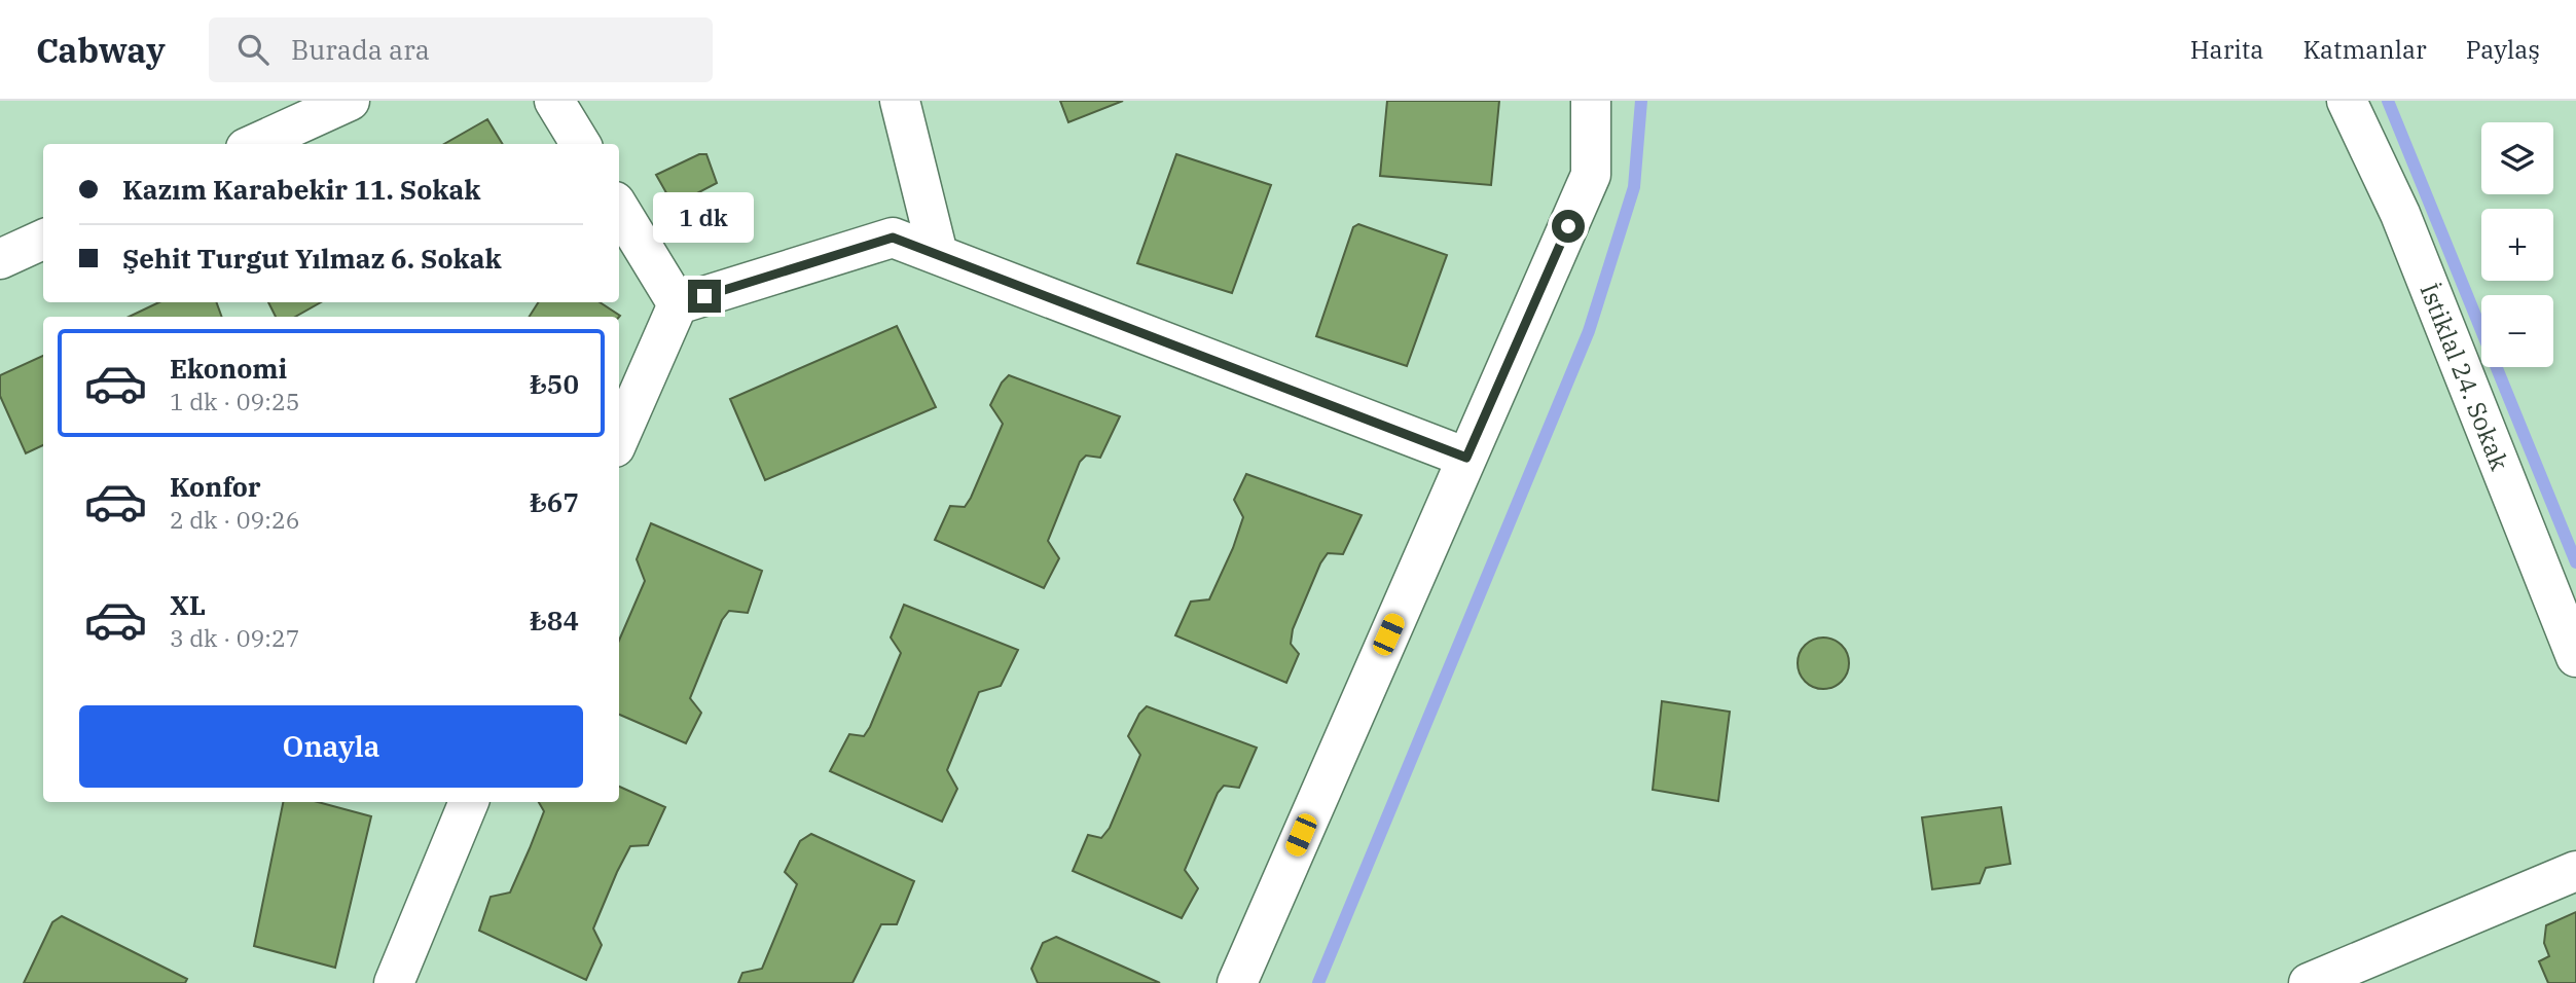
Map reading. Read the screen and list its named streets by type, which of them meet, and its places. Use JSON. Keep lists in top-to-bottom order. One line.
{"streets":{"street":["İstiklal 24. Sokak"]},"page":{"header":"Cabway","search":"Burada ara","nav":["Harita","Katmanlar","Paylaş"],"map_buttons":["+","−"],"banner":["Kazım Karabekir 11. Sokak","Şehit Turgut Yılmaz 6. Sokak"],"bubble":"1 dk","list":[{"name":"Ekonomi","note":"1 dk · 09:25","value":"₺50"},{"name":"Konfor","note":"2 dk · 09:26","value":"₺67"},{"name":"XL","note":"3 dk · 09:27","value":"₺84"}],"buttons":"Onayla"}}
